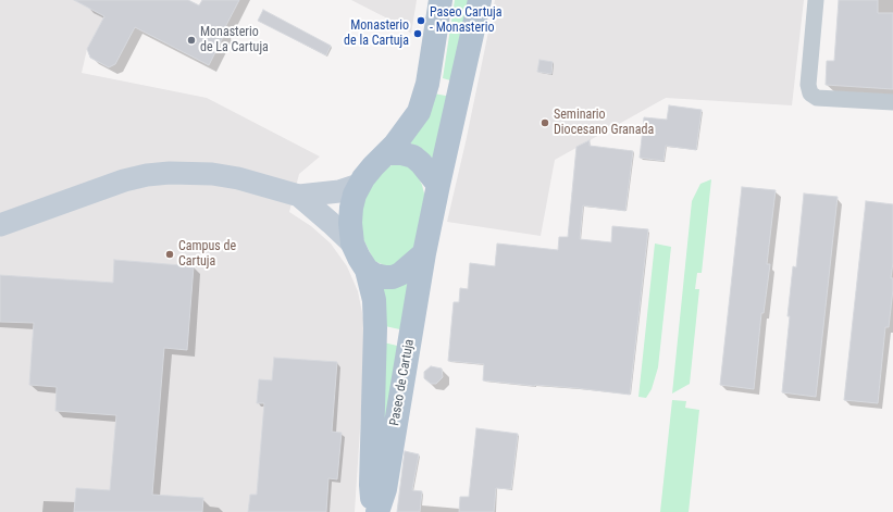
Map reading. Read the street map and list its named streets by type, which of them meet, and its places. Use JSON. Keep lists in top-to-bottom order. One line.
{"streets":{"main road":["Paseo de Cartuja"]},"places":["Paseo Cartuja - Monasterio","Monasterio de la Cartuja","Monasterio de La Cartuja","Seminario Diocesano Granada","Campus de Cartuja"]}
